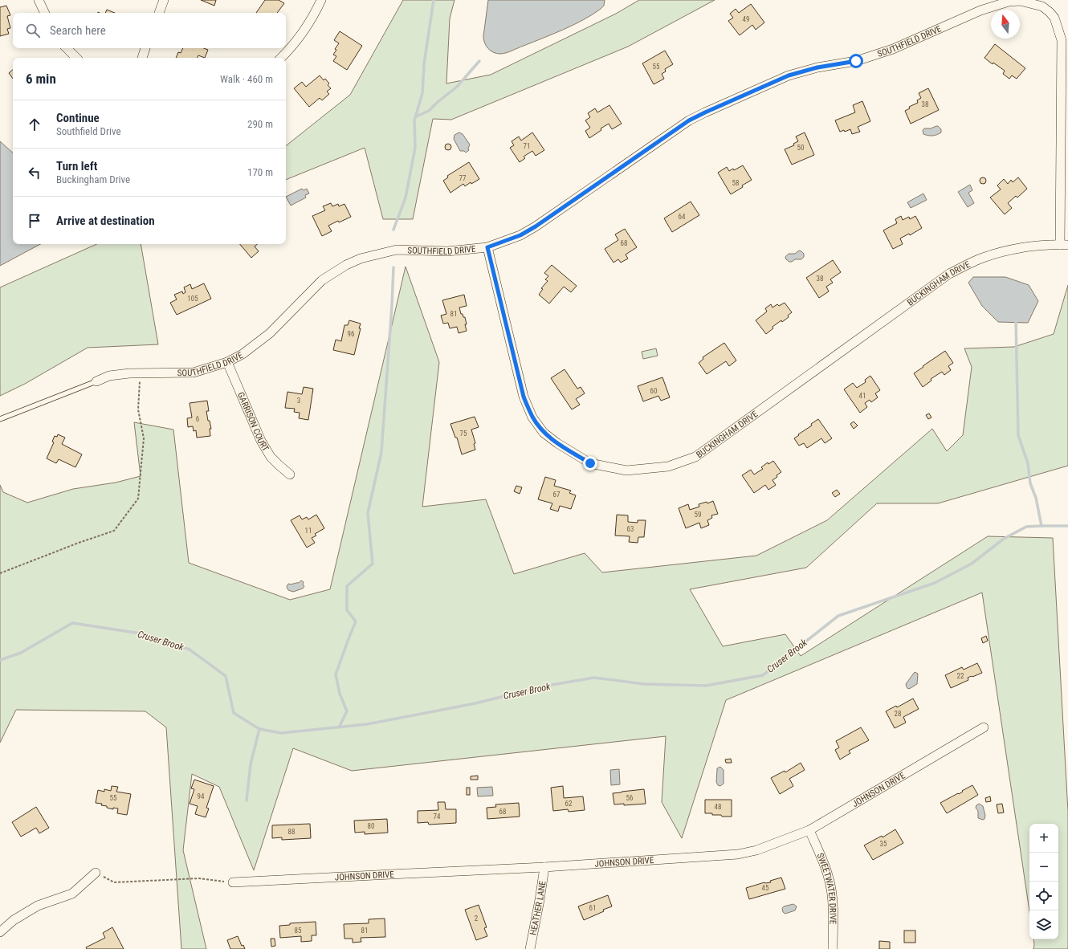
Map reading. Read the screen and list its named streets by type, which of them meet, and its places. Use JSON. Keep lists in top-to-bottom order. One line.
{"streets":{"street":["SOUTHFIELD DRIVE","BUCKINGHAM DRIVE","GARRISON COURT","JOHNSON DRIVE","SWEETWATER DRIVE","HEATHER LANE"]},"crossings":[["SOUTHFIELD DRIVE","BUCKINGHAM DRIVE"],["SOUTHFIELD DRIVE","GARRISON COURT"],["JOHNSON DRIVE","SWEETWATER DRIVE"],["JOHNSON DRIVE","HEATHER LANE"]],"water":["Cruser Brook"],"house_numbers":["49","55","38","71","50","77","58","64","68","38","105","81","96","60","41","3","6","75","67","59","63","11","22","28","94","55","56","62","48","68","74","80","88","35","45","61","2","85","81"],"north":"top","page":{"search":"Search here","heading":["6 min","Walk · 460 m"],"list":[["Continue","Southfield Drive","290 m"],["Turn left","Buckingham Drive","170 m"],"Arrive at destination"],"map_buttons":["+","−"]}}
